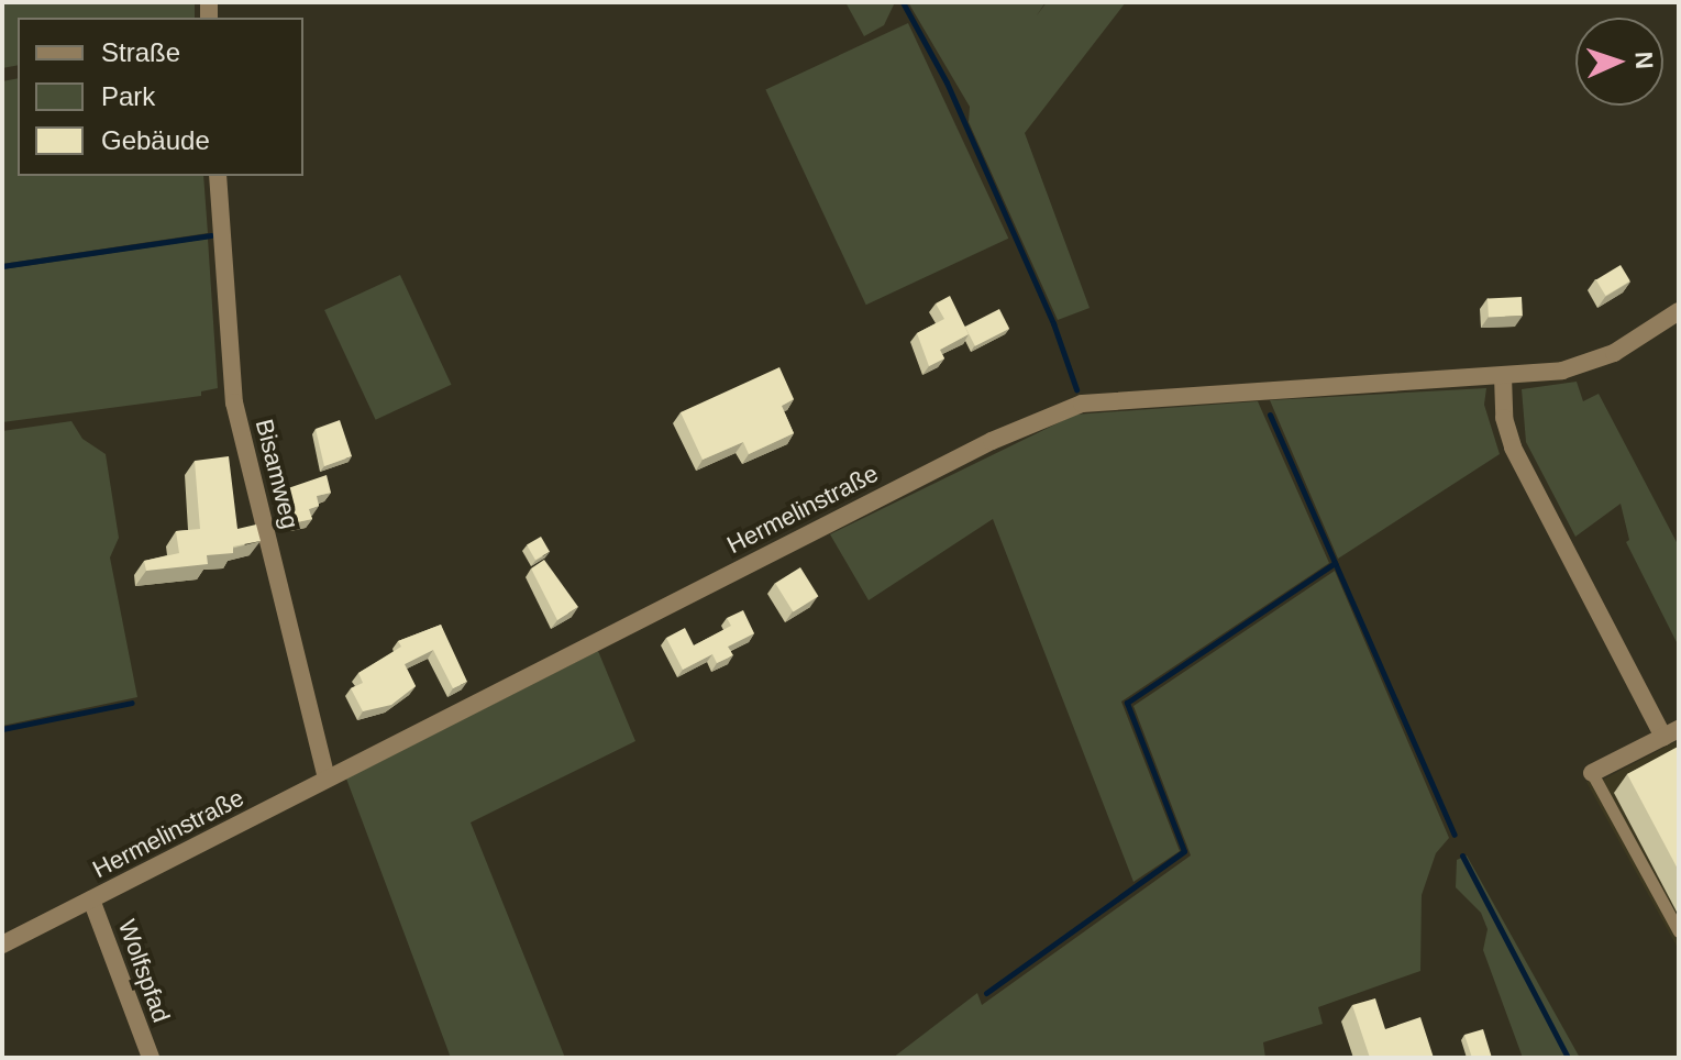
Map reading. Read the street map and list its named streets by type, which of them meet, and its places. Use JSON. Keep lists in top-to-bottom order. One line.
{"streets":{"street":["Bisamweg","Hermelinstraße","Wolfspfad"]},"crossings":[["Bisamweg","Hermelinstraße"],["Hermelinstraße","Wolfspfad"]],"legend":["Straße","Park","Gebäude"],"north":"right"}
